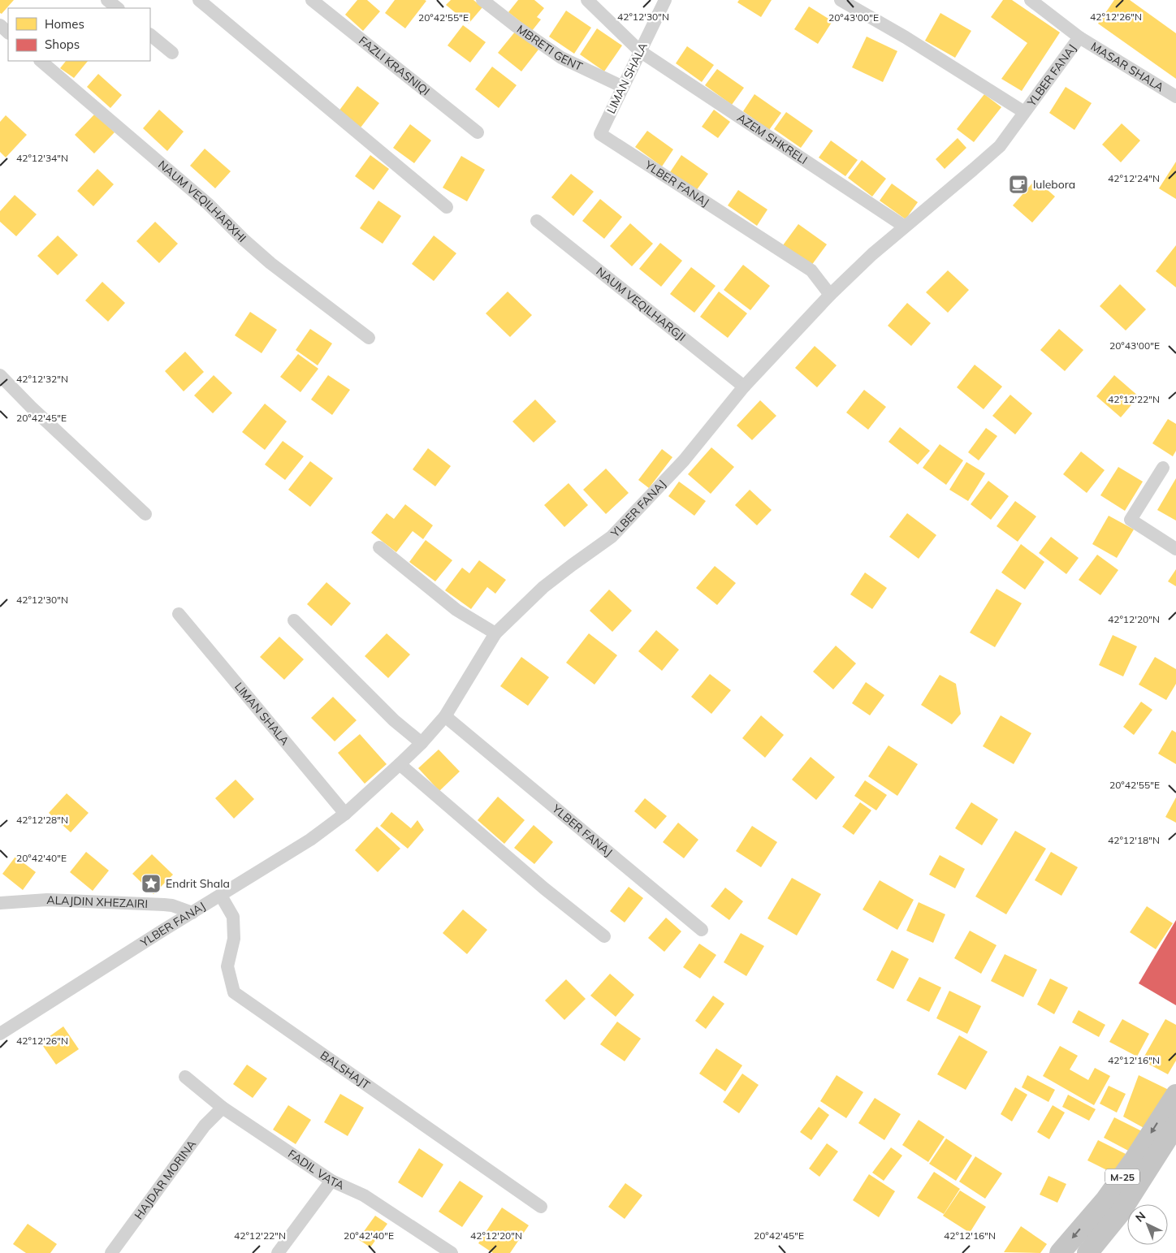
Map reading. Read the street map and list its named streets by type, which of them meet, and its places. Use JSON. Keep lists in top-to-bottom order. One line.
{"streets":{"main road":["M-25"],"street":["MBRETI GENT","FAZLI KRASNIQI","MASAR SHALA","YLBER FANAJ","LIMAN SHALA","AZEM SHKRELI","NAUM VEQILHARXHI","NAUM VEQILHARGJI","ALAJDIN XHEZAIRI","BALSHAJT","FADIL VATA","HAJDAR MORINA"]},"crossings":[["MBRETI GENT","LIMAN SHALA"],["MASAR SHALA","YLBER FANAJ"],["YLBER FANAJ","LIMAN SHALA"],["YLBER FANAJ","AZEM SHKRELI"],["YLBER FANAJ","NAUM VEQILHARGJI"],["YLBER FANAJ","ALAJDIN XHEZAIRI"],["YLBER FANAJ","BALSHAJT"],["LIMAN SHALA","AZEM SHKRELI"],["FADIL VATA","HAJDAR MORINA"]],"places":{"cafe":["lulebora"],"place":["Endrit Shala"]},"legend":["Homes","Shops"],"north":"top left","coordinates":["42°12'30\"N","42°12'26\"N","20°43'00\"E","20°42'55\"E","42°12'34\"N","42°12'24\"N","42°12'32\"N","42°12'22\"N","20°42'45\"E","42°12'20\"N","42°12'28\"N","42°12'18\"N","20°42'40\"E","42°12'16\"N"]}
